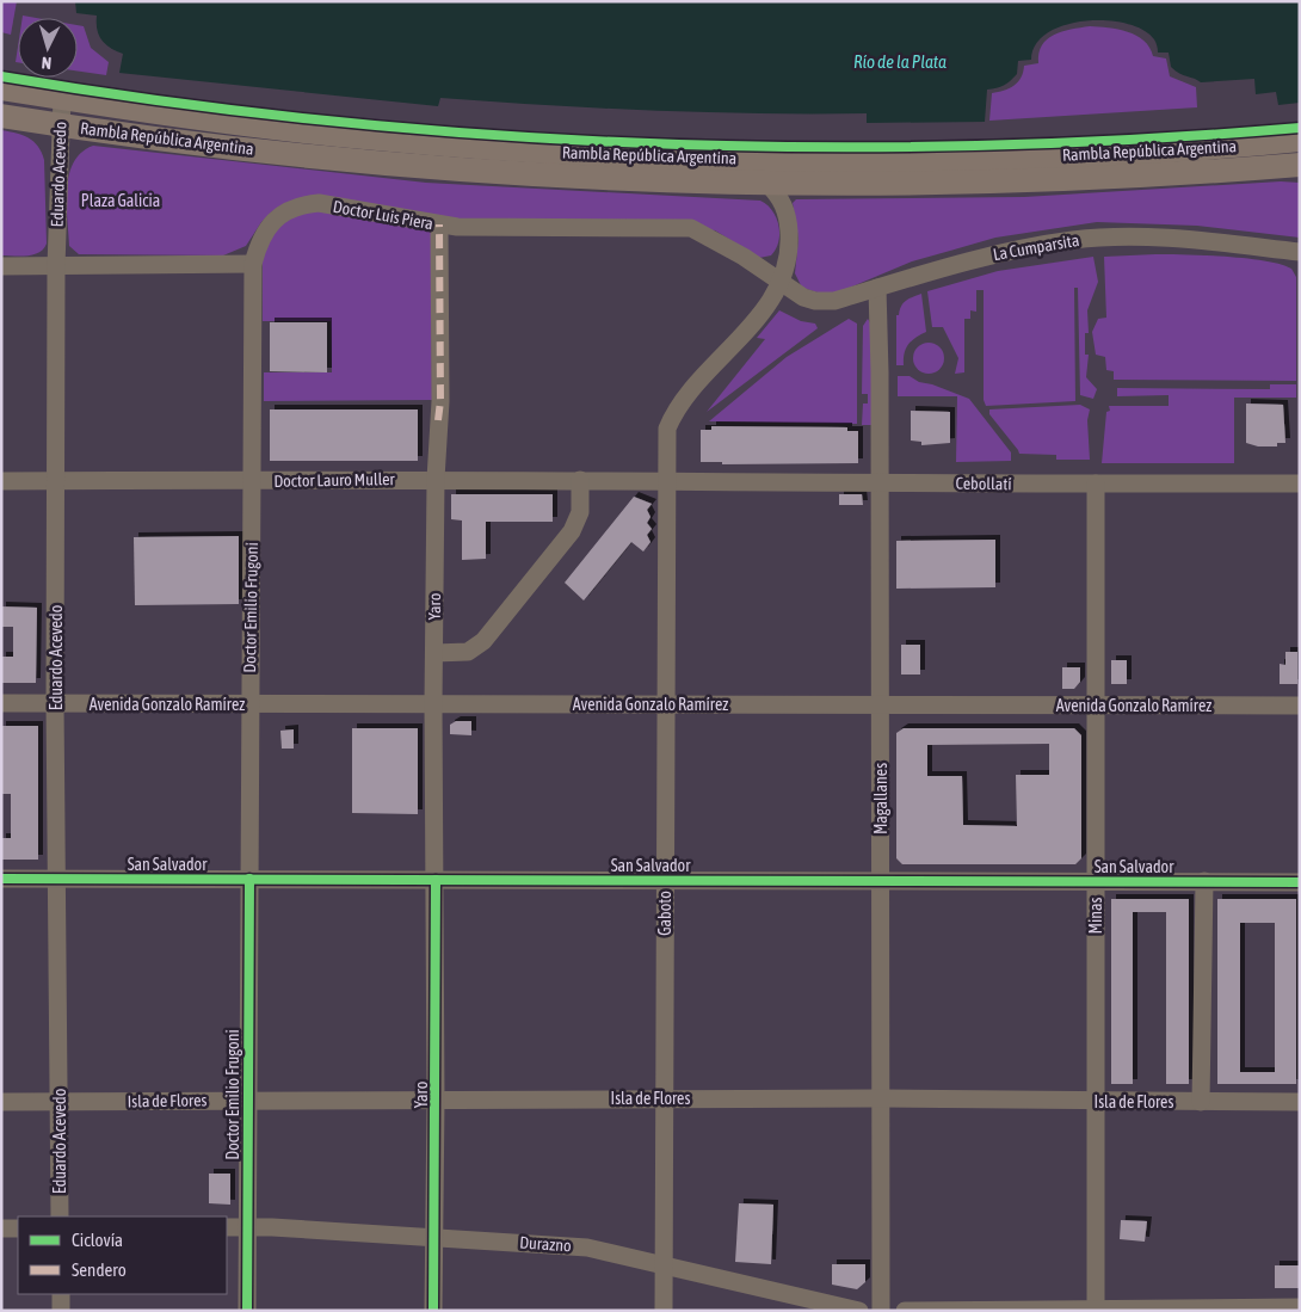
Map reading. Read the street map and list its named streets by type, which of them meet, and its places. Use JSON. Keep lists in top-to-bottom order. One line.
{"streets":{"main road":["Rambla República Argentina"],"street":["Eduardo Acevedo","Doctor Luis Piera","La Cumparsita","Doctor Lauro Muller","Cebollatí","Yaro","Doctor Emilio Frugoni","Avenida Gonzalo Ramírez","Magallanes","San Salvador","Gaboto","Minas","Isla de Flores","Durazno"]},"crossings":[["Rambla República Argentina","Eduardo Acevedo"],["Eduardo Acevedo","Doctor Lauro Muller"],["Eduardo Acevedo","Avenida Gonzalo Ramírez"],["Eduardo Acevedo","San Salvador"],["Eduardo Acevedo","Isla de Flores"],["Doctor Luis Piera","La Cumparsita"],["Doctor Luis Piera","Yaro"],["Doctor Luis Piera","Doctor Emilio Frugoni"],["Doctor Luis Piera","Gaboto"],["La Cumparsita","Magallanes"],["La Cumparsita","Gaboto"],["Doctor Lauro Muller","Cebollatí"],["Doctor Lauro Muller","Yaro"],["Doctor Lauro Muller","Doctor Emilio Frugoni"],["Doctor Lauro Muller","Gaboto"],["Cebollatí","Magallanes"],["Cebollatí","Gaboto"],["Cebollatí","Minas"],["Yaro","Avenida Gonzalo Ramírez"],["Yaro","San Salvador"],["Yaro","Isla de Flores"],["Yaro","Durazno"],["Doctor Emilio Frugoni","Avenida Gonzalo Ramírez"],["Doctor Emilio Frugoni","San Salvador"],["Doctor Emilio Frugoni","Isla de Flores"],["Doctor Emilio Frugoni","Durazno"],["Avenida Gonzalo Ramírez","Magallanes"],["Avenida Gonzalo Ramírez","Gaboto"],["Avenida Gonzalo Ramírez","Minas"],["Magallanes","San Salvador"],["Magallanes","Isla de Flores"],["San Salvador","Gaboto"],["San Salvador","Minas"],["Gaboto","Isla de Flores"],["Gaboto","Durazno"],["Minas","Isla de Flores"]],"water":["Río de la Plata"],"parks":["Plaza Galicia"],"legend":["Ciclovía","Sendero"],"north":"bottom"}
